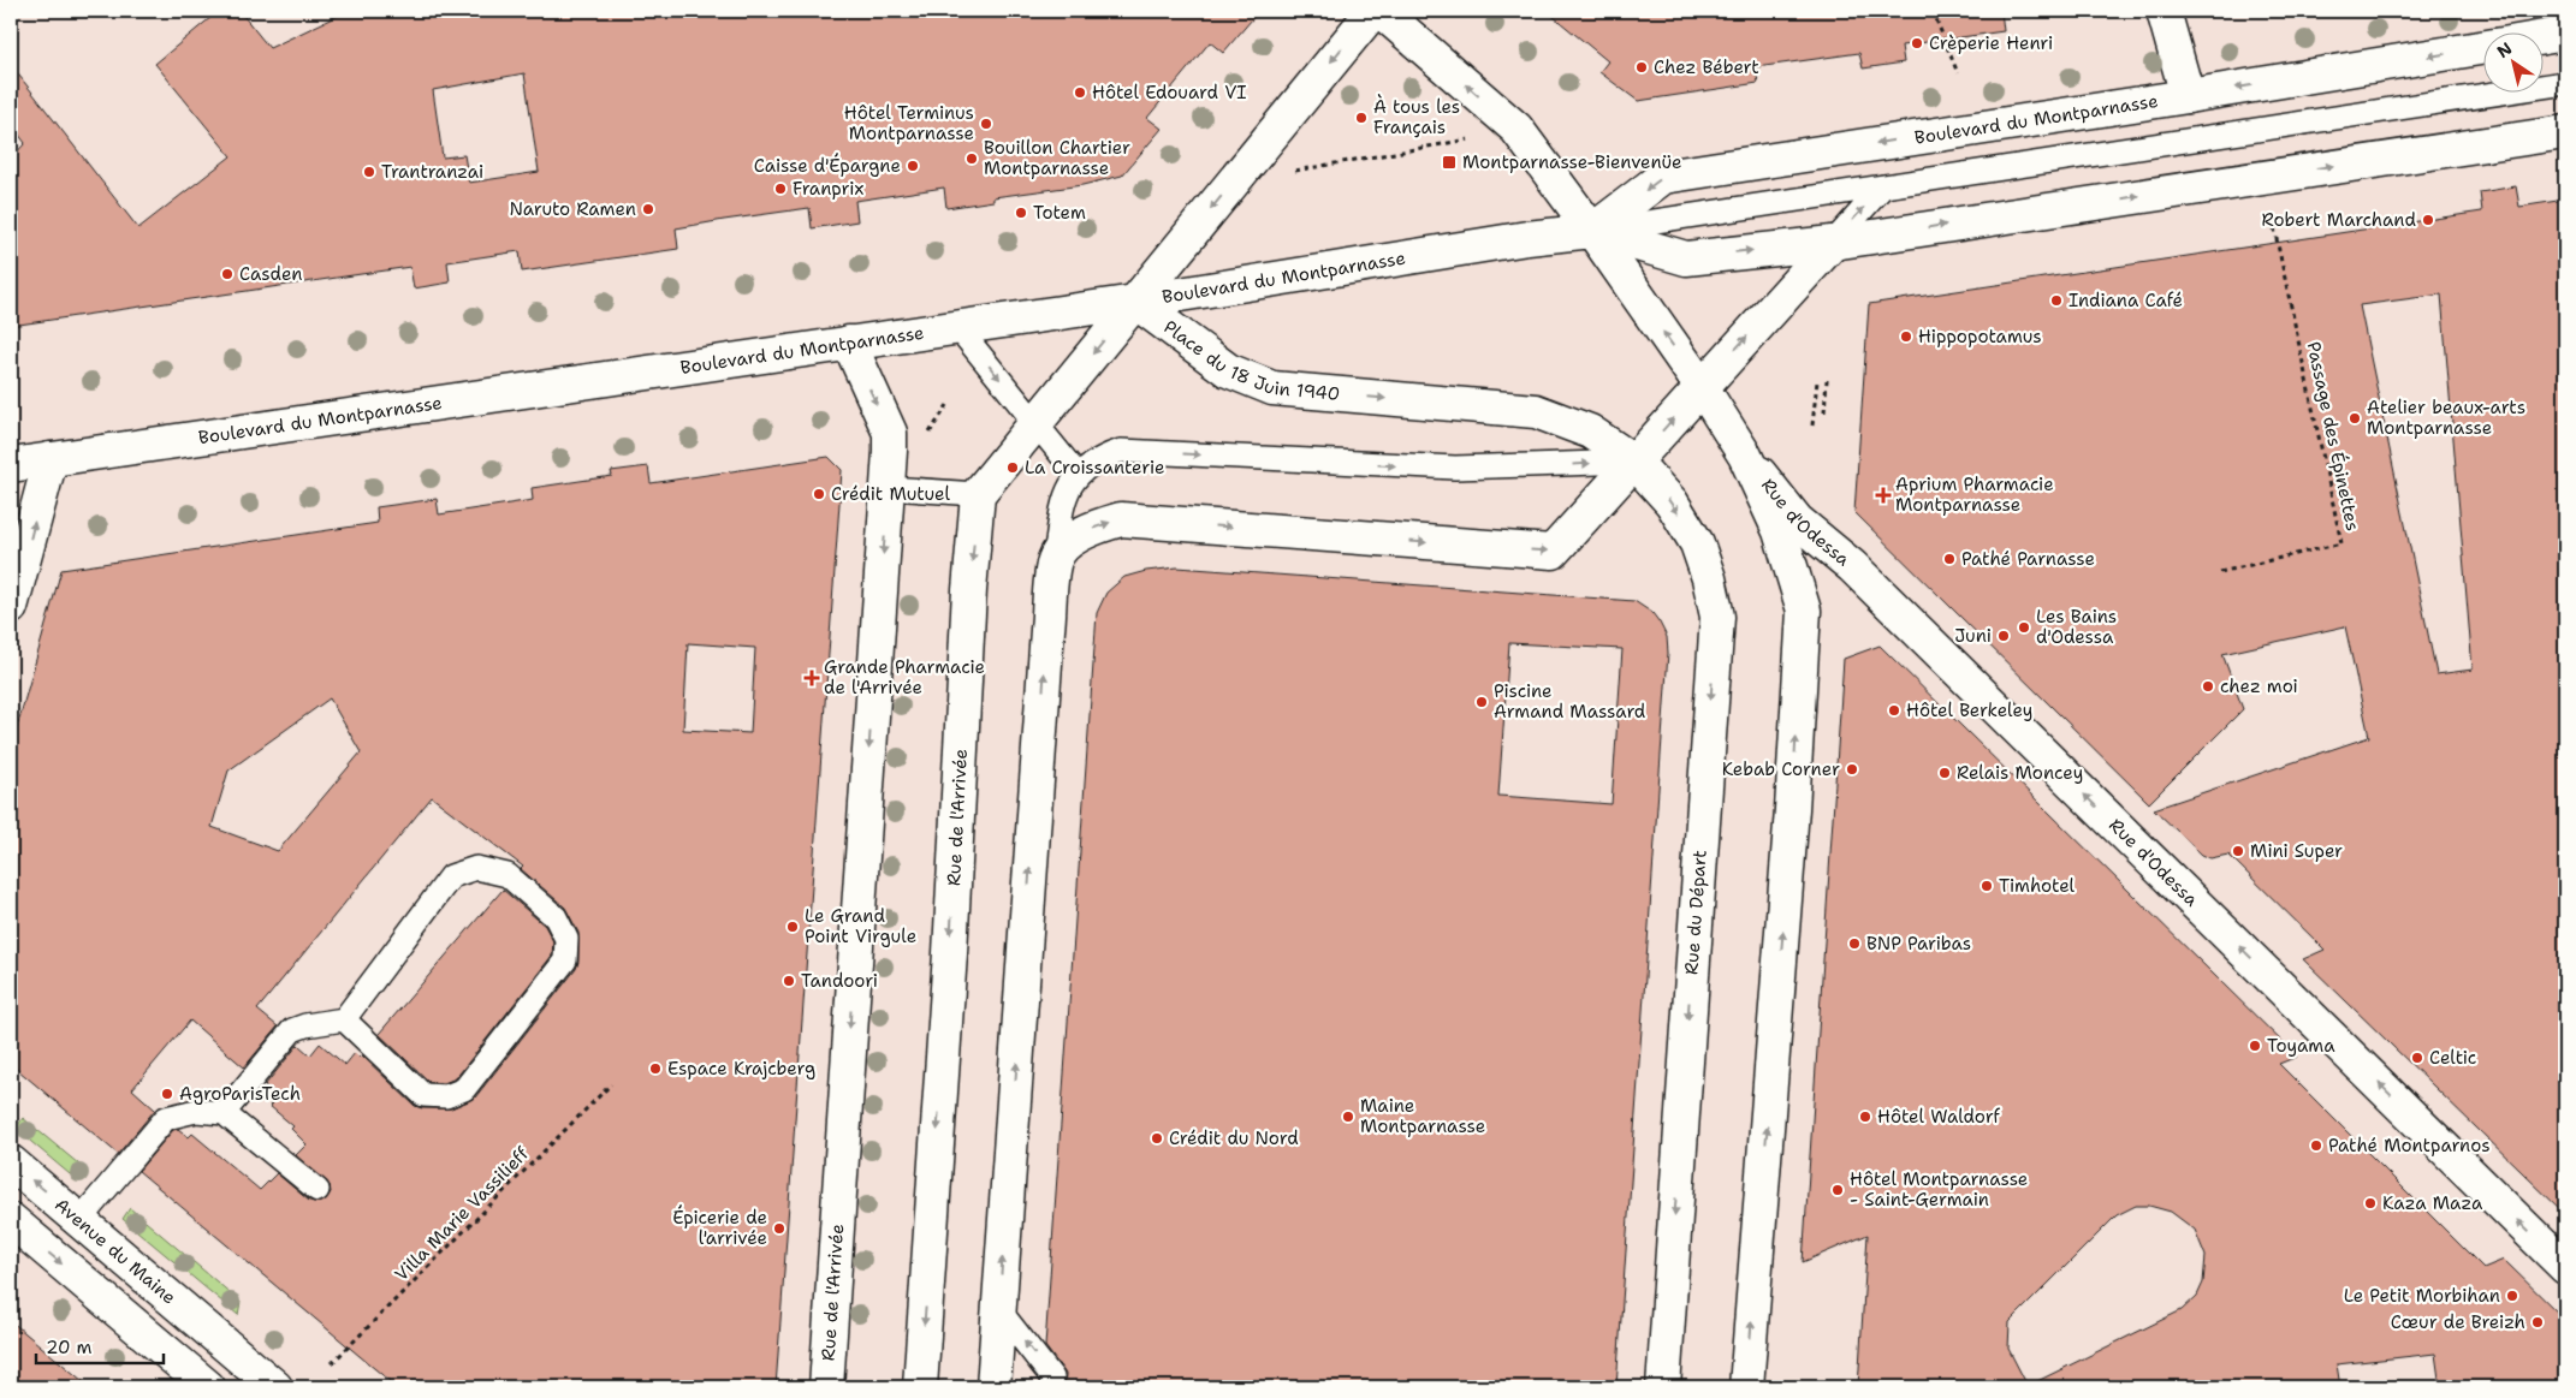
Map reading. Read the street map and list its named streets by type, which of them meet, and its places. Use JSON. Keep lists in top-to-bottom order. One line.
{"streets":{"main road":["Boulevard du Montparnasse","Place du 18 Juin 1940","Rue d'Odessa","Rue de l'Arrivée","Rue du Départ","Avenue du Maine"],"path":["Passage des Épinettes","Villa Marie Vassilieff"]},"crossings":[["Boulevard du Montparnasse","Place du 18 Juin 1940"],["Boulevard du Montparnasse","Rue de l'Arrivée"],["Place du 18 Juin 1940","Rue du Départ"]],"one_way":["Place du 18 Juin 1940","Rue d'Odessa"],"places":{"other":["Crèperie Henri","Chez Bébert","Hôtel Edouard VI","À tous les Français","Hôtel Terminus Montparnasse","Bouillon Chartier Montparnasse","Caisse d'Épargne","Trantranzai","Franprix","Naruto Ramen","Totem","Robert Marchand","Casden","Indiana Café","Hippopotamus","Atelier beaux-arts Montparnasse","La Croissanterie","Crédit Mutuel","Pathé Parnasse","Les Bains d'Odessa","Juni","chez moi","Piscine Armand Massard","Hôtel Berkeley","Kebab Corner","Relais Moncey","Mini Super","Timhotel","Le Grand Point Virgule","BNP Paribas","Tandoori","Toyama","Celtic","Espace Krajcberg","AgroParisTech","Maine Montparnasse","Hôtel Waldorf","Crédit du Nord","Pathé Montparnos","Hôtel Montparnasse - Saint-Germain","Kaza Maza","Épicerie de l'arrivée","Le Petit Morbihan","Cœur de Breizh"],"transit":["Montparnasse-Bienvenüe"],"health":["Aprium Pharmacie Montparnasse","Grande Pharmacie de l'Arrivée"]},"scale_bar":"20 m","north":"top left"}
